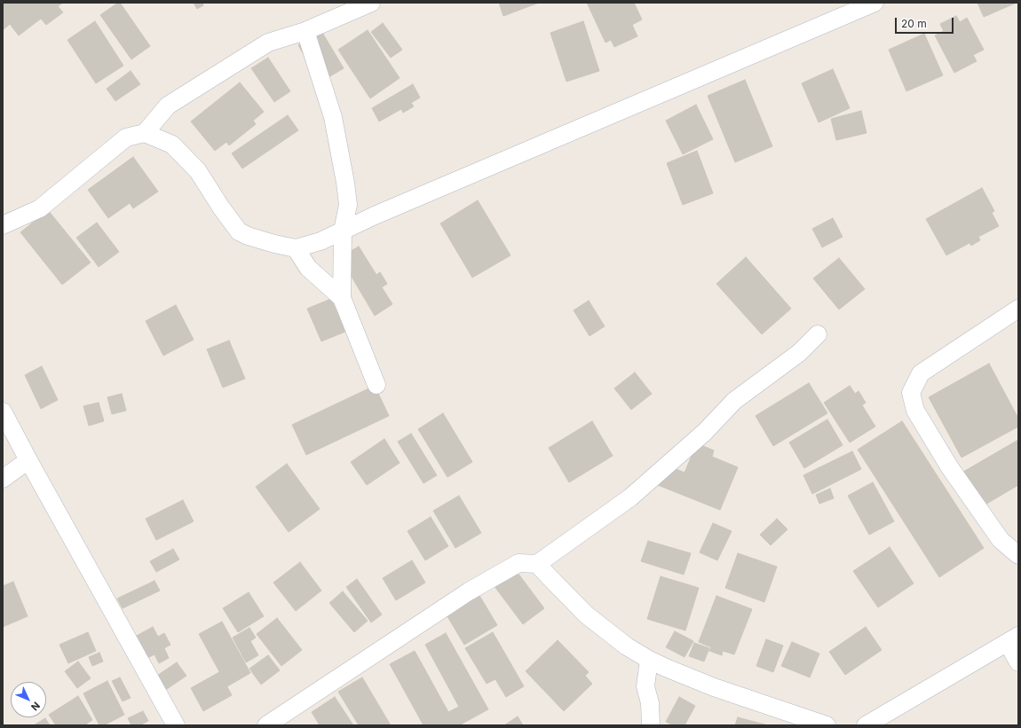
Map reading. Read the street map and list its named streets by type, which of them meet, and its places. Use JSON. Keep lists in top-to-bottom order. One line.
{"scale_bar":"20 m","north":"bottom right"}
